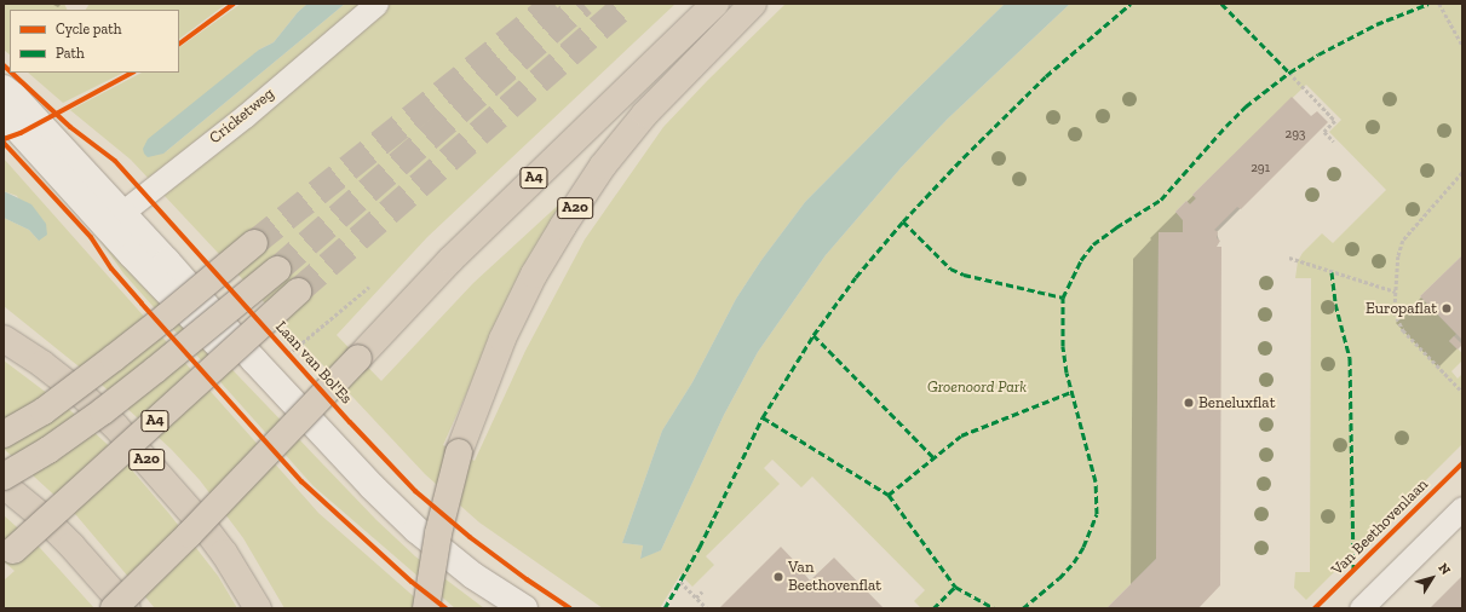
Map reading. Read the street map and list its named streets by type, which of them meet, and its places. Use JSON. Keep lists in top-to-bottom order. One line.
{"streets":{"highway":["A4","A20"],"street":["Cricketweg"],"cycle path":["Laan van Bol'Es","Van Beethovenlaan"]},"parks":["Groenoord Park"],"places":["Europaflat","Beneluxflat","Van Beethovenflat"],"house_numbers":["293","291"],"legend":["Cycle path","Path"],"north":"top right"}
